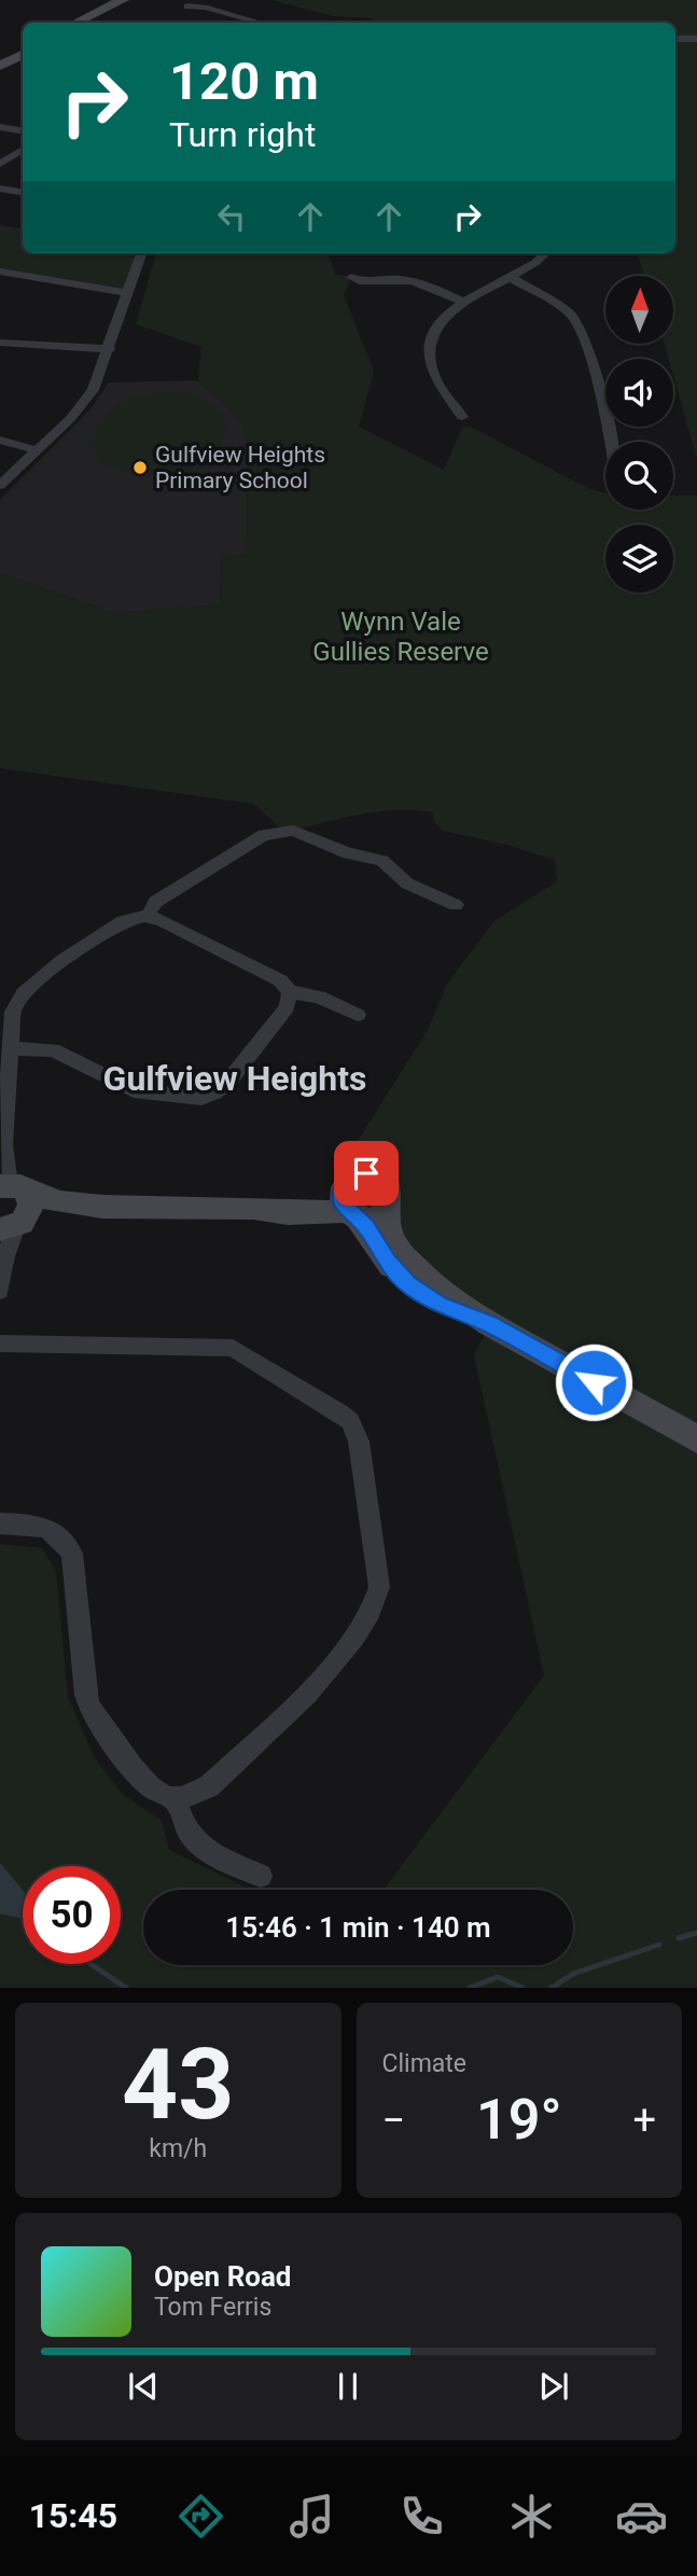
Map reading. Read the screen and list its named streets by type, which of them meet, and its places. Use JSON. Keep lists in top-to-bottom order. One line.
{"districts":["Gulfview Heights"],"parks":["Wynn Vale Gullies Reserve"],"places":["Gulfview Heights Primary School"],"north":"top","page":{"turn":["120 m","Turn right"],"limit":"50","trip":"15:46 · 1 min · 140 m","tile":[["43","km/h"],"Climate"],"heat":["−","19°","+"],"song":["Open Road","Tom Ferris"],"tabs":"15:45"}}
